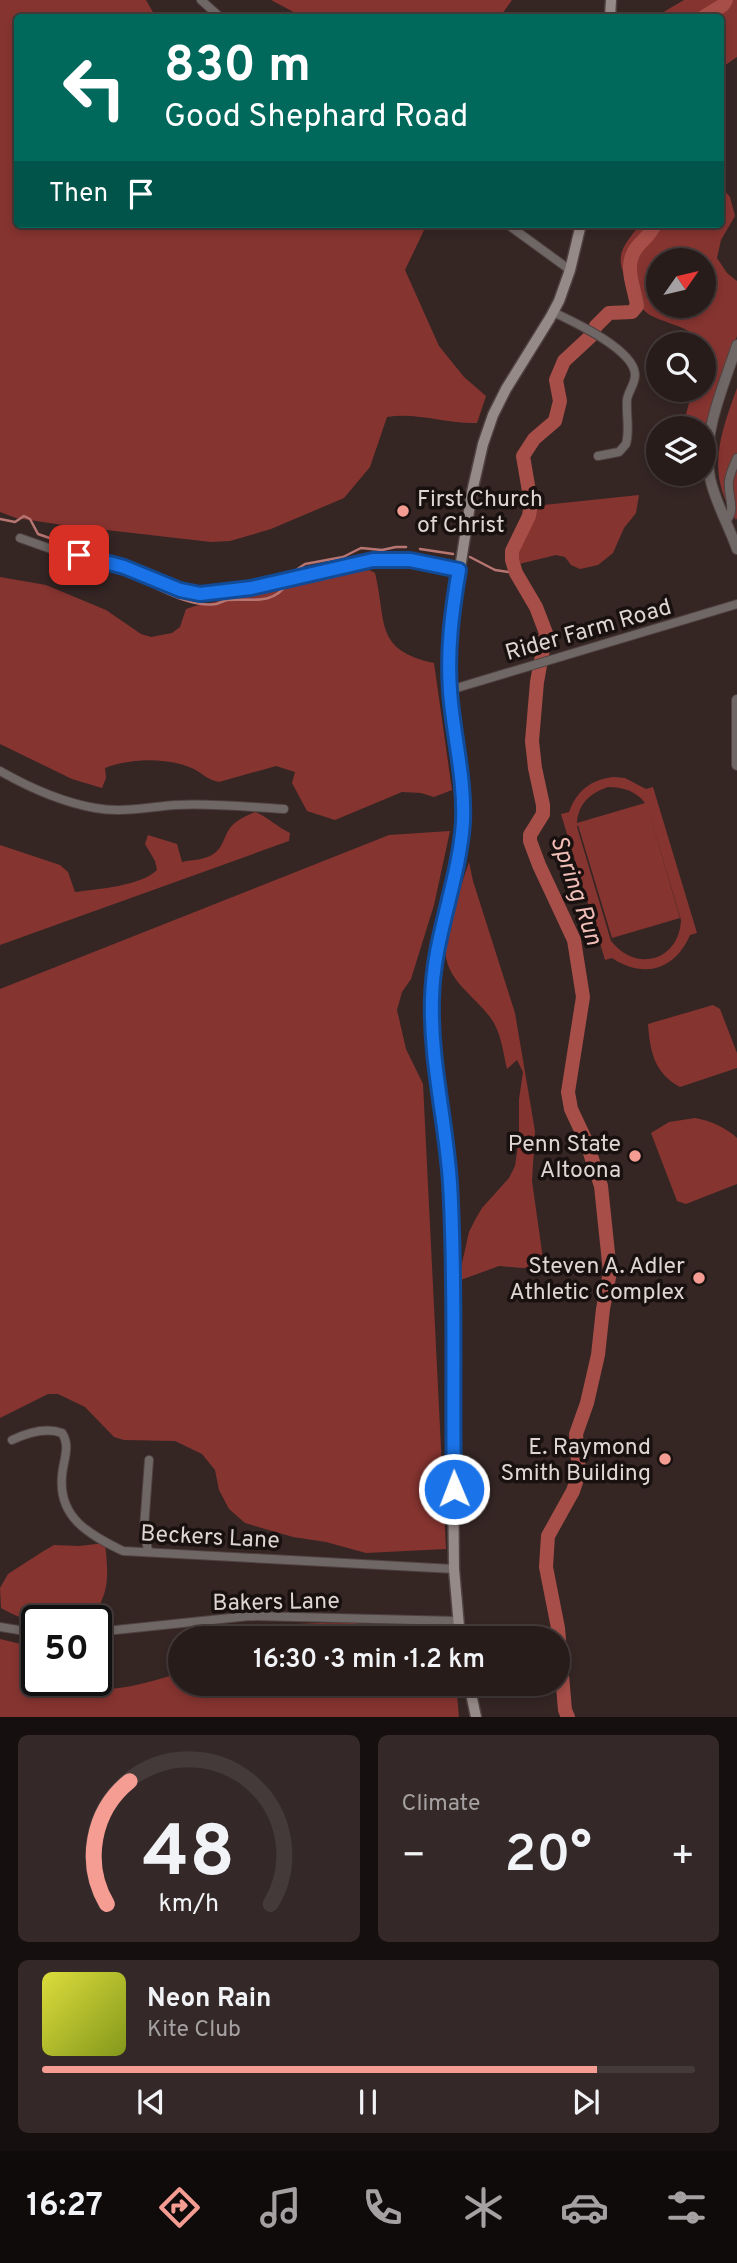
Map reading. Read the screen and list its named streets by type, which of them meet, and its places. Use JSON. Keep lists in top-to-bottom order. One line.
{"streets":{"street":["Rider Farm Road","Beckers Lane","Bakers Lane"]},"water":["Spring Run"],"places":["First Church of Christ","Penn State Altoona","Steven A. Adler Athletic Complex","E. Raymond Smith Building"],"north":"top right","page":{"turn":["830 m","Good Shephard Road"],"then":"Then","limit":"50","trip":"16:30 · 3 min · 1.2 km","tile":"Climate","heat":["−","20°","+"],"song":["Neon Rain","Kite Club"],"tabs":"16:27","gauge":["48","km/h"]}}
